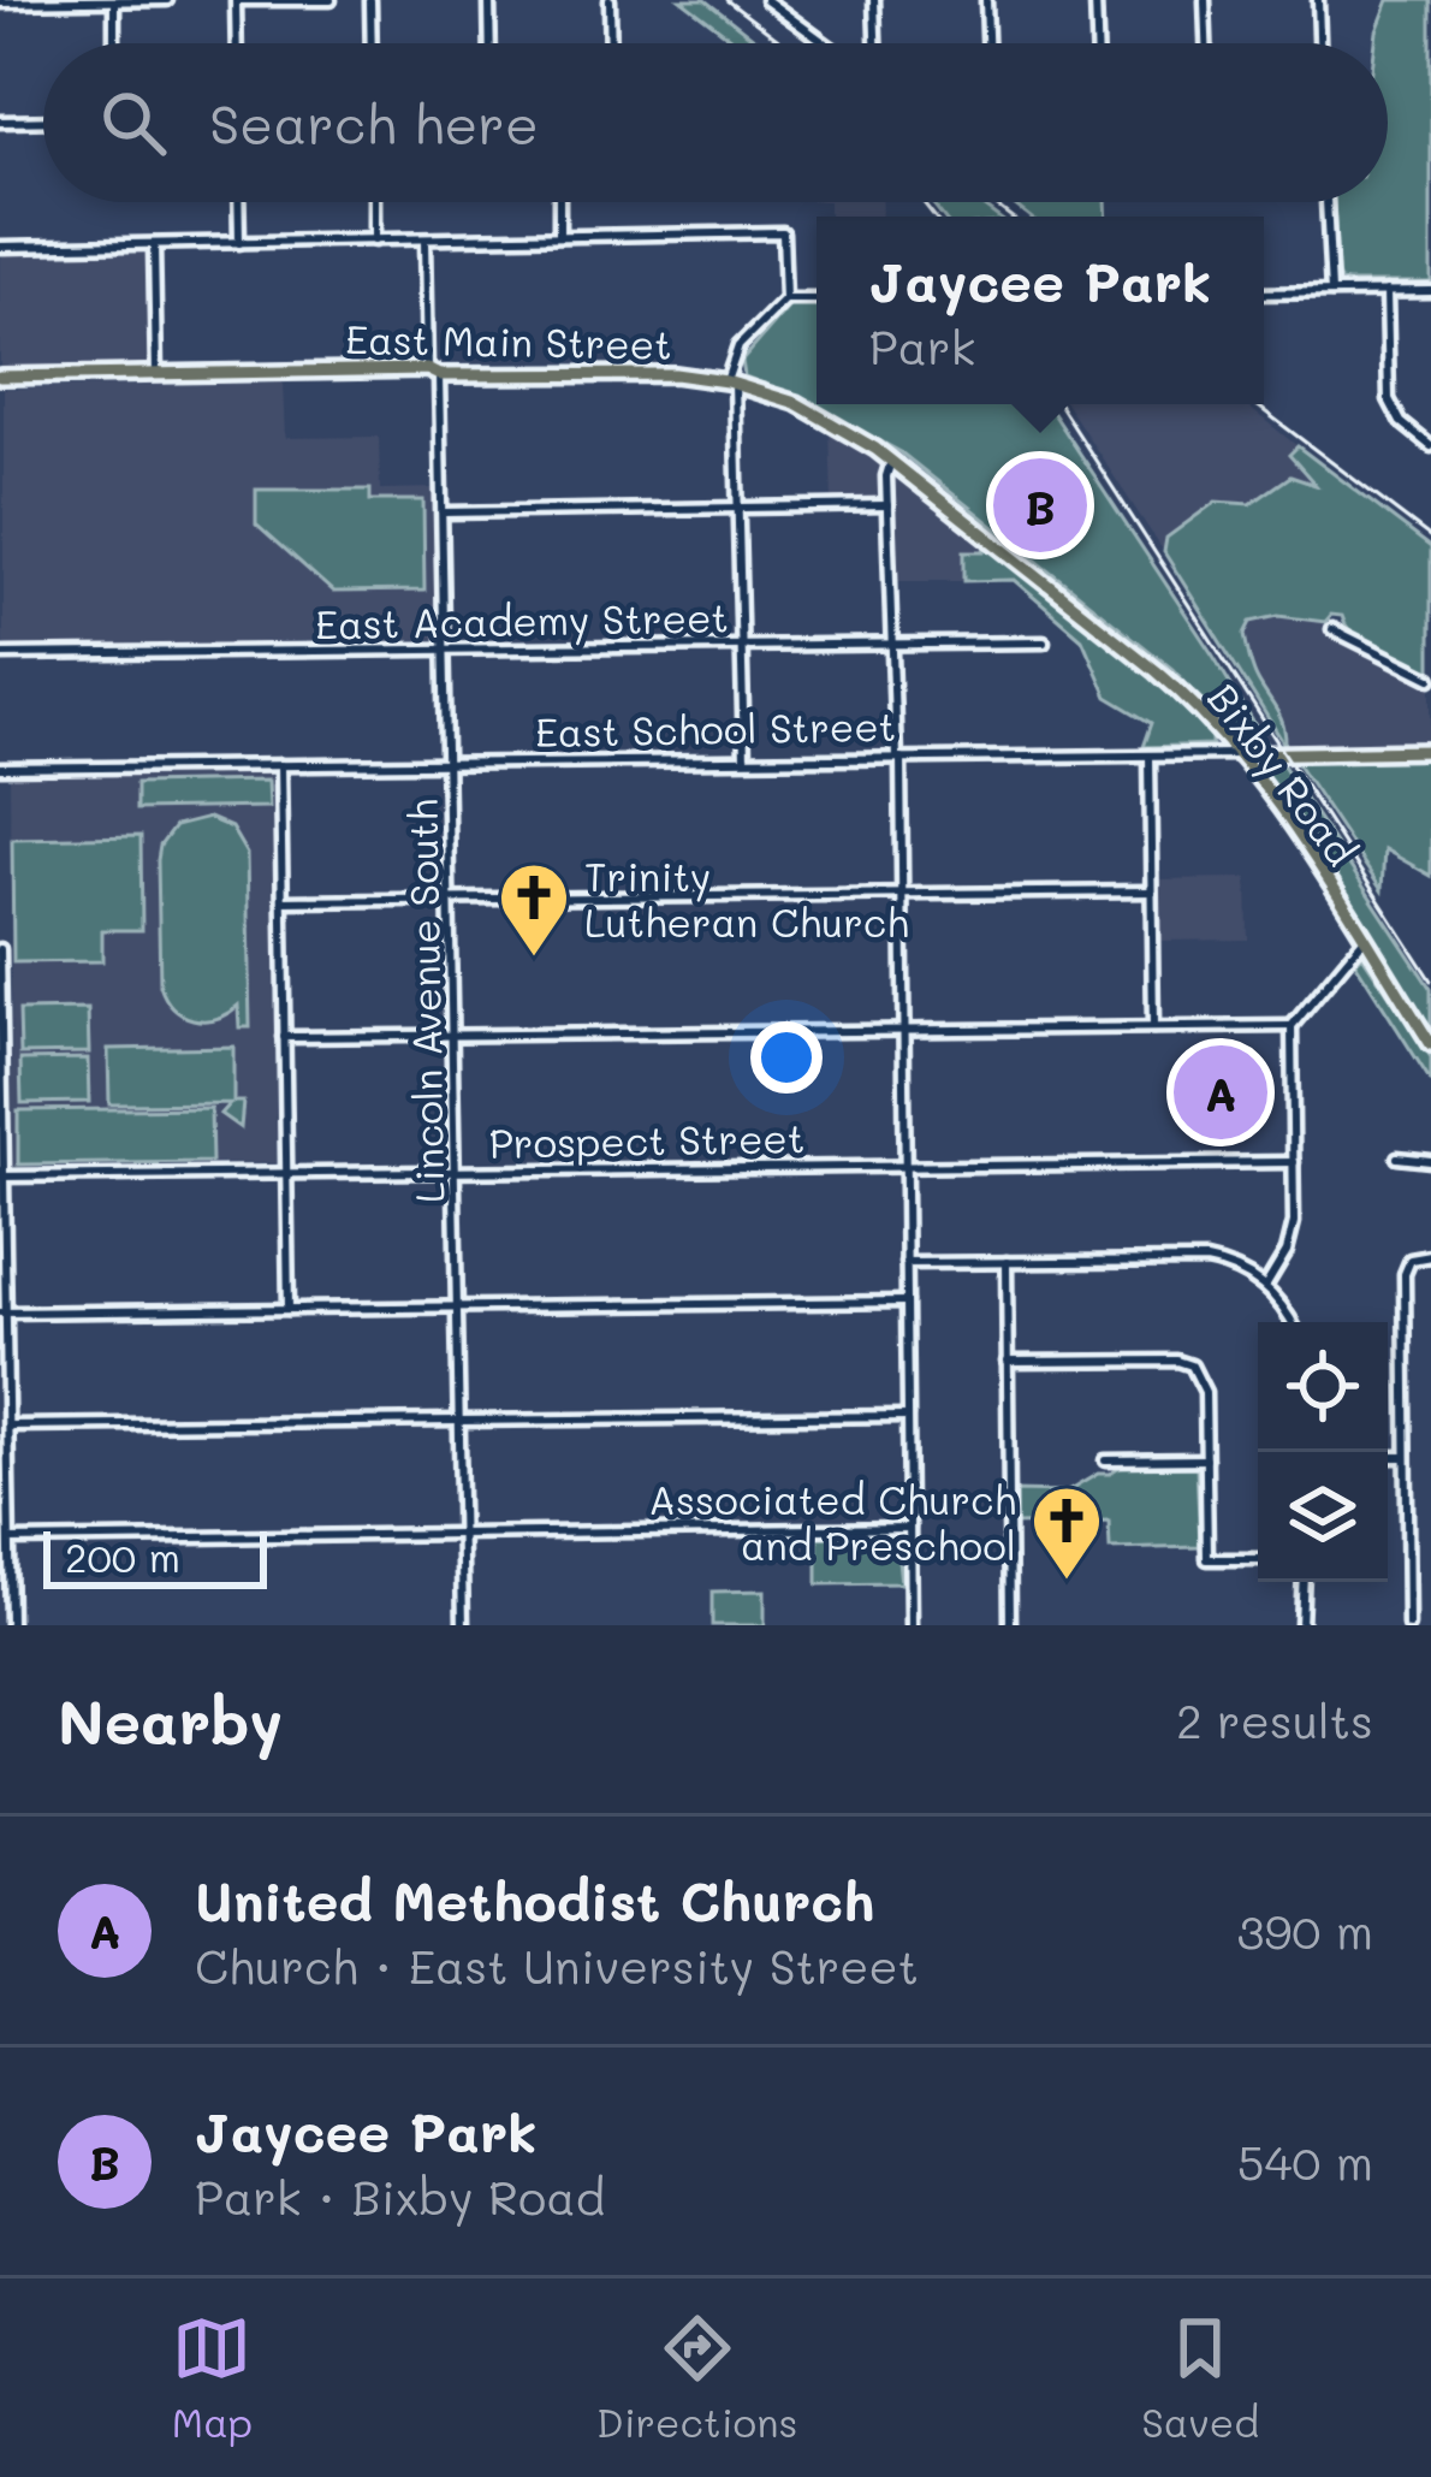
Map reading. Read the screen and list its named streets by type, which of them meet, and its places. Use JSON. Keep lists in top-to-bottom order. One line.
{"streets":{"main road":["East Main Street","East School Street","Bixby Road"],"street":["East Academy Street","Lincoln Avenue South","Prospect Street"]},"crossings":[["East Main Street","Bixby Road"],["East Main Street","Lincoln Avenue South"],["East Academy Street","Lincoln Avenue South"],["East School Street","Bixby Road"],["East School Street","Lincoln Avenue South"],["Lincoln Avenue South","Prospect Street"]],"places":{"church":["Trinity Lutheran Church","Associated Church and Preschool"]},"scale_bar":"200 m","page":{"search":"Search here","popup":["Jaycee Park","Park"],"pins":["B","A"],"scale":"200 m","heading":["Nearby","2 results"],"list":[{"mark":"A","name":"United Methodist Church","note":"Church · East University Street","value":"390 m"},{"mark":"B","name":"Jaycee Park","note":"Park · Bixby Road","value":"540 m"}],"nav":["Map","Directions","Saved"]}}
